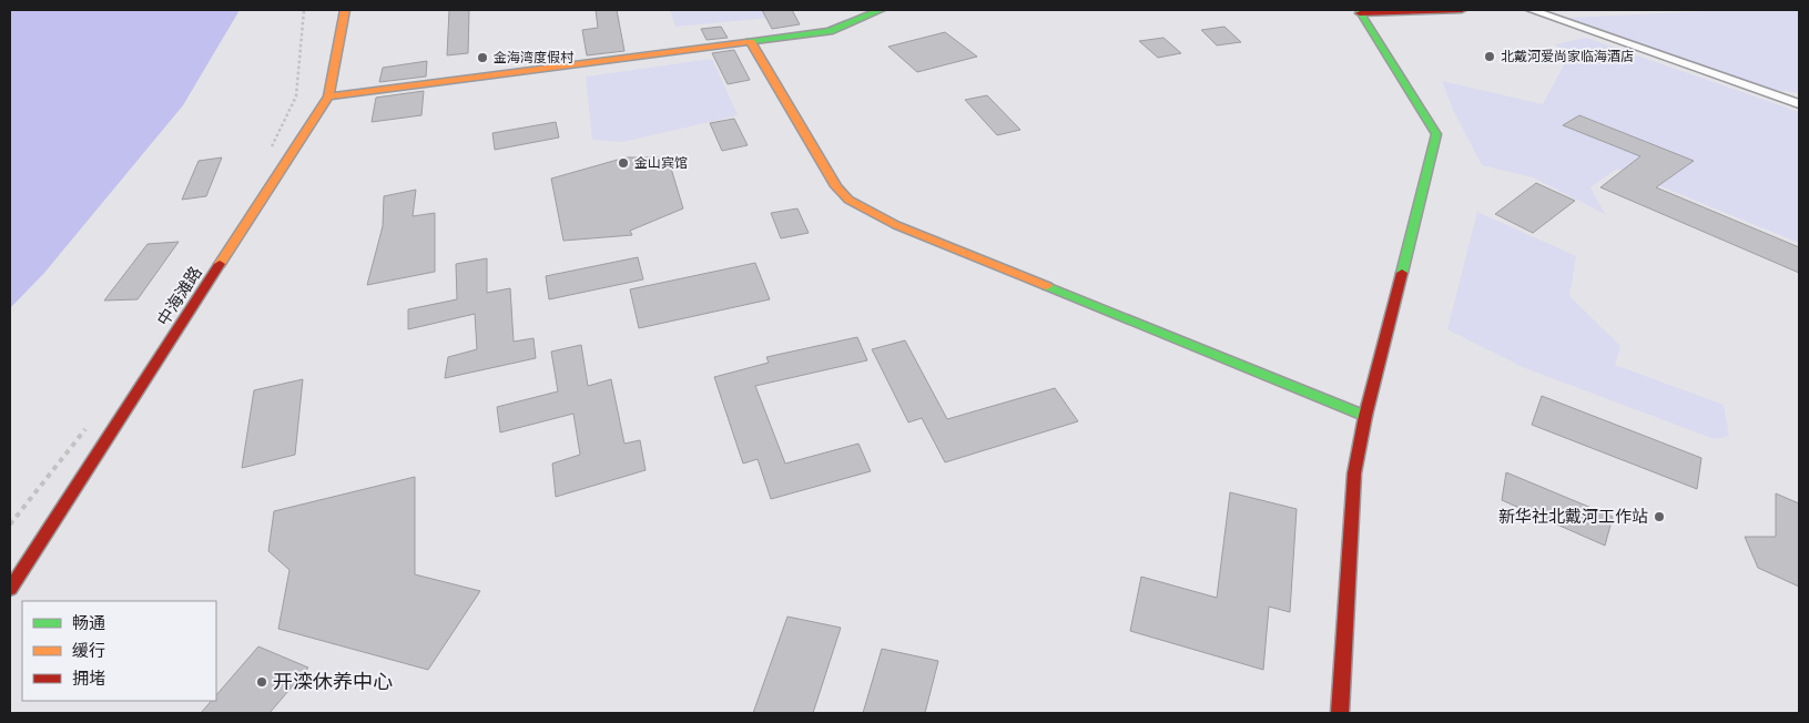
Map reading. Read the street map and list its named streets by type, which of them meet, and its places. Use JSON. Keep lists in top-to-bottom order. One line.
{"streets":{"street":["中海滩路"]},"places":["北戴河爱尚家临海酒店","金海湾度假村","金山宾馆","新华社北戴河工作站","开滦休养中心"],"legend":["畅通","缓行","拥堵"]}
